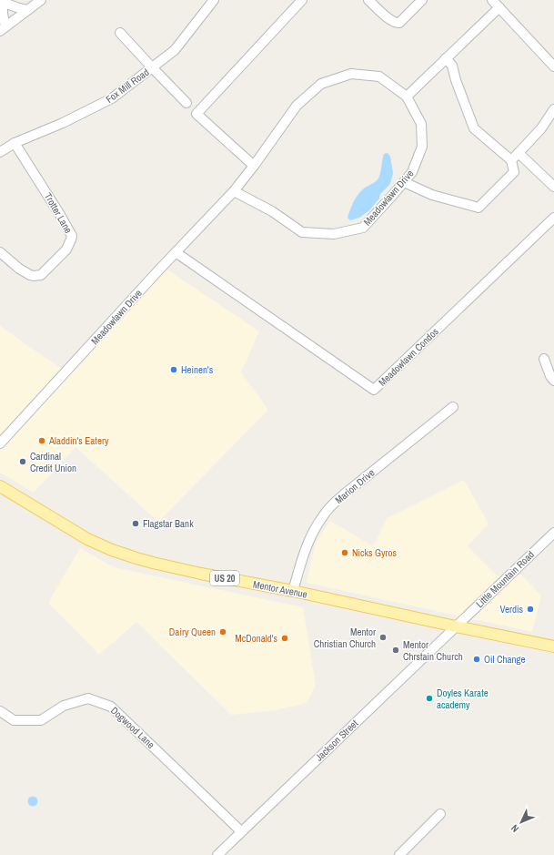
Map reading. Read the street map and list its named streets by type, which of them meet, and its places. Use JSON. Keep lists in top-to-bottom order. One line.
{"streets":{"main road":["US 20","Mentor Avenue"],"street":["Fox Mill Road","Meadowlawn Drive","Trotter Lane","Meadowlawn Condos","Marion Drive","Little Mountain Road","Dogwood Lane","Jackson Street"]},"crossings":[["Fox Mill Road","Trotter Lane"],["Meadowlawn Drive","Meadowlawn Condos"],["Marion Drive","Mentor Avenue"],["Little Mountain Road","Mentor Avenue"],["Little Mountain Road","Jackson Street"],["Mentor Avenue","Jackson Street"],["Dogwood Lane","Jackson Street"]],"places":["Heinen's","Aladdin's Eatery","Cardinal Credit Union","Flagstar Bank","Nicks Gyros","Verdis","Dairy Queen","Mentor Christian Church","McDonald's","Mentor Chrstain Church","Oil Change","Doyles Karate academy"],"north":"bottom left"}
